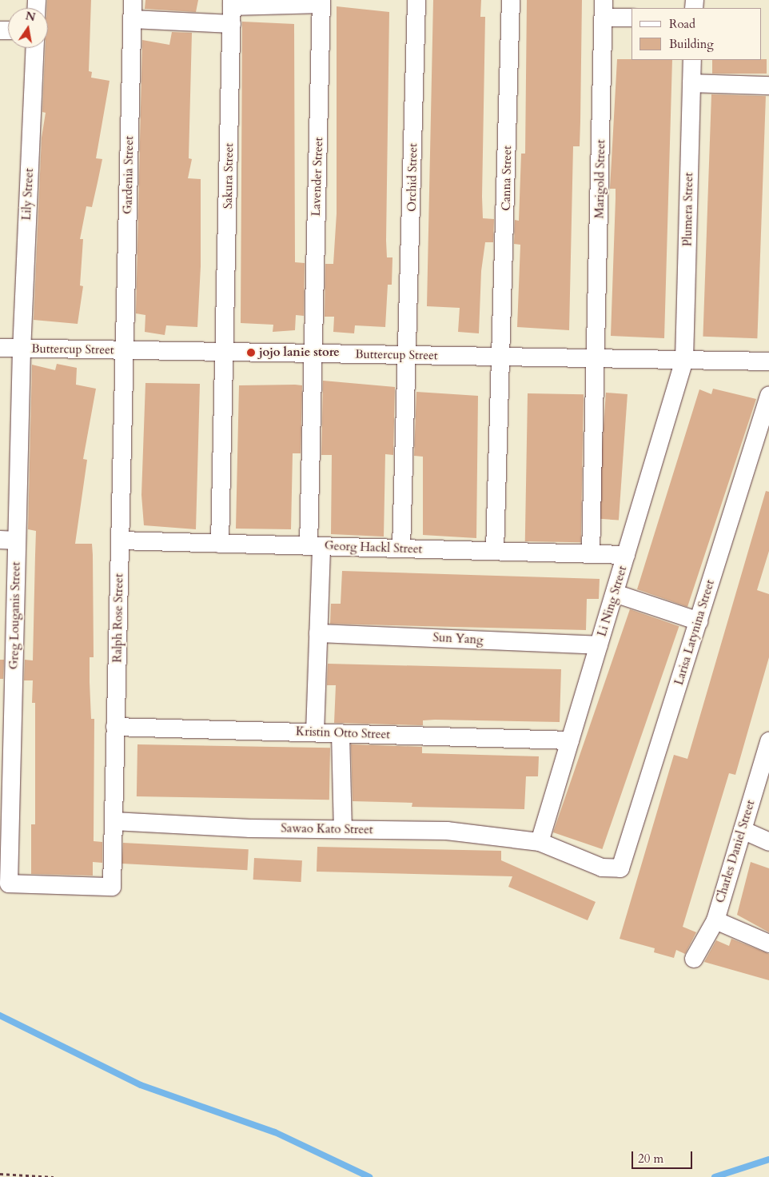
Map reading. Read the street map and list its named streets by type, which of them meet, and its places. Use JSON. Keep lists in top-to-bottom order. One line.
{"streets":{"street":["Gardenia Street","Sakura Street","Lavender Street","Orchid Street","Canna Street","Marigold Street","Lily Street","Plumera Street","Buttercup Street","Georg Hackl Street","Li Ning Street","Greg Louganis Street","Ralph Rose Street","Larisa Latynina Street","Sun Yang","Kristin Otto Street","Sawao Kato Street","Charles Daniel Street"]},"crossings":[["Gardenia Street","Buttercup Street"],["Gardenia Street","Ralph Rose Street"],["Sakura Street","Buttercup Street"],["Sakura Street","Georg Hackl Street"],["Lavender Street","Buttercup Street"],["Lavender Street","Georg Hackl Street"],["Lavender Street","Sun Yang"],["Lavender Street","Kristin Otto Street"],["Orchid Street","Buttercup Street"],["Orchid Street","Georg Hackl Street"],["Canna Street","Buttercup Street"],["Canna Street","Georg Hackl Street"],["Marigold Street","Buttercup Street"],["Marigold Street","Georg Hackl Street"],["Lily Street","Buttercup Street"],["Lily Street","Greg Louganis Street"],["Plumera Street","Buttercup Street"],["Plumera Street","Li Ning Street"],["Buttercup Street","Li Ning Street"],["Buttercup Street","Greg Louganis Street"],["Buttercup Street","Ralph Rose Street"],["Georg Hackl Street","Li Ning Street"],["Georg Hackl Street","Ralph Rose Street"],["Li Ning Street","Sun Yang"],["Li Ning Street","Kristin Otto Street"],["Li Ning Street","Sawao Kato Street"],["Greg Louganis Street","Ralph Rose Street"],["Ralph Rose Street","Kristin Otto Street"],["Ralph Rose Street","Sawao Kato Street"],["Larisa Latynina Street","Sawao Kato Street"]],"places":["jojo lanie store"],"legend":["Road","Building"],"scale_bar":"20 m","north":"top"}
